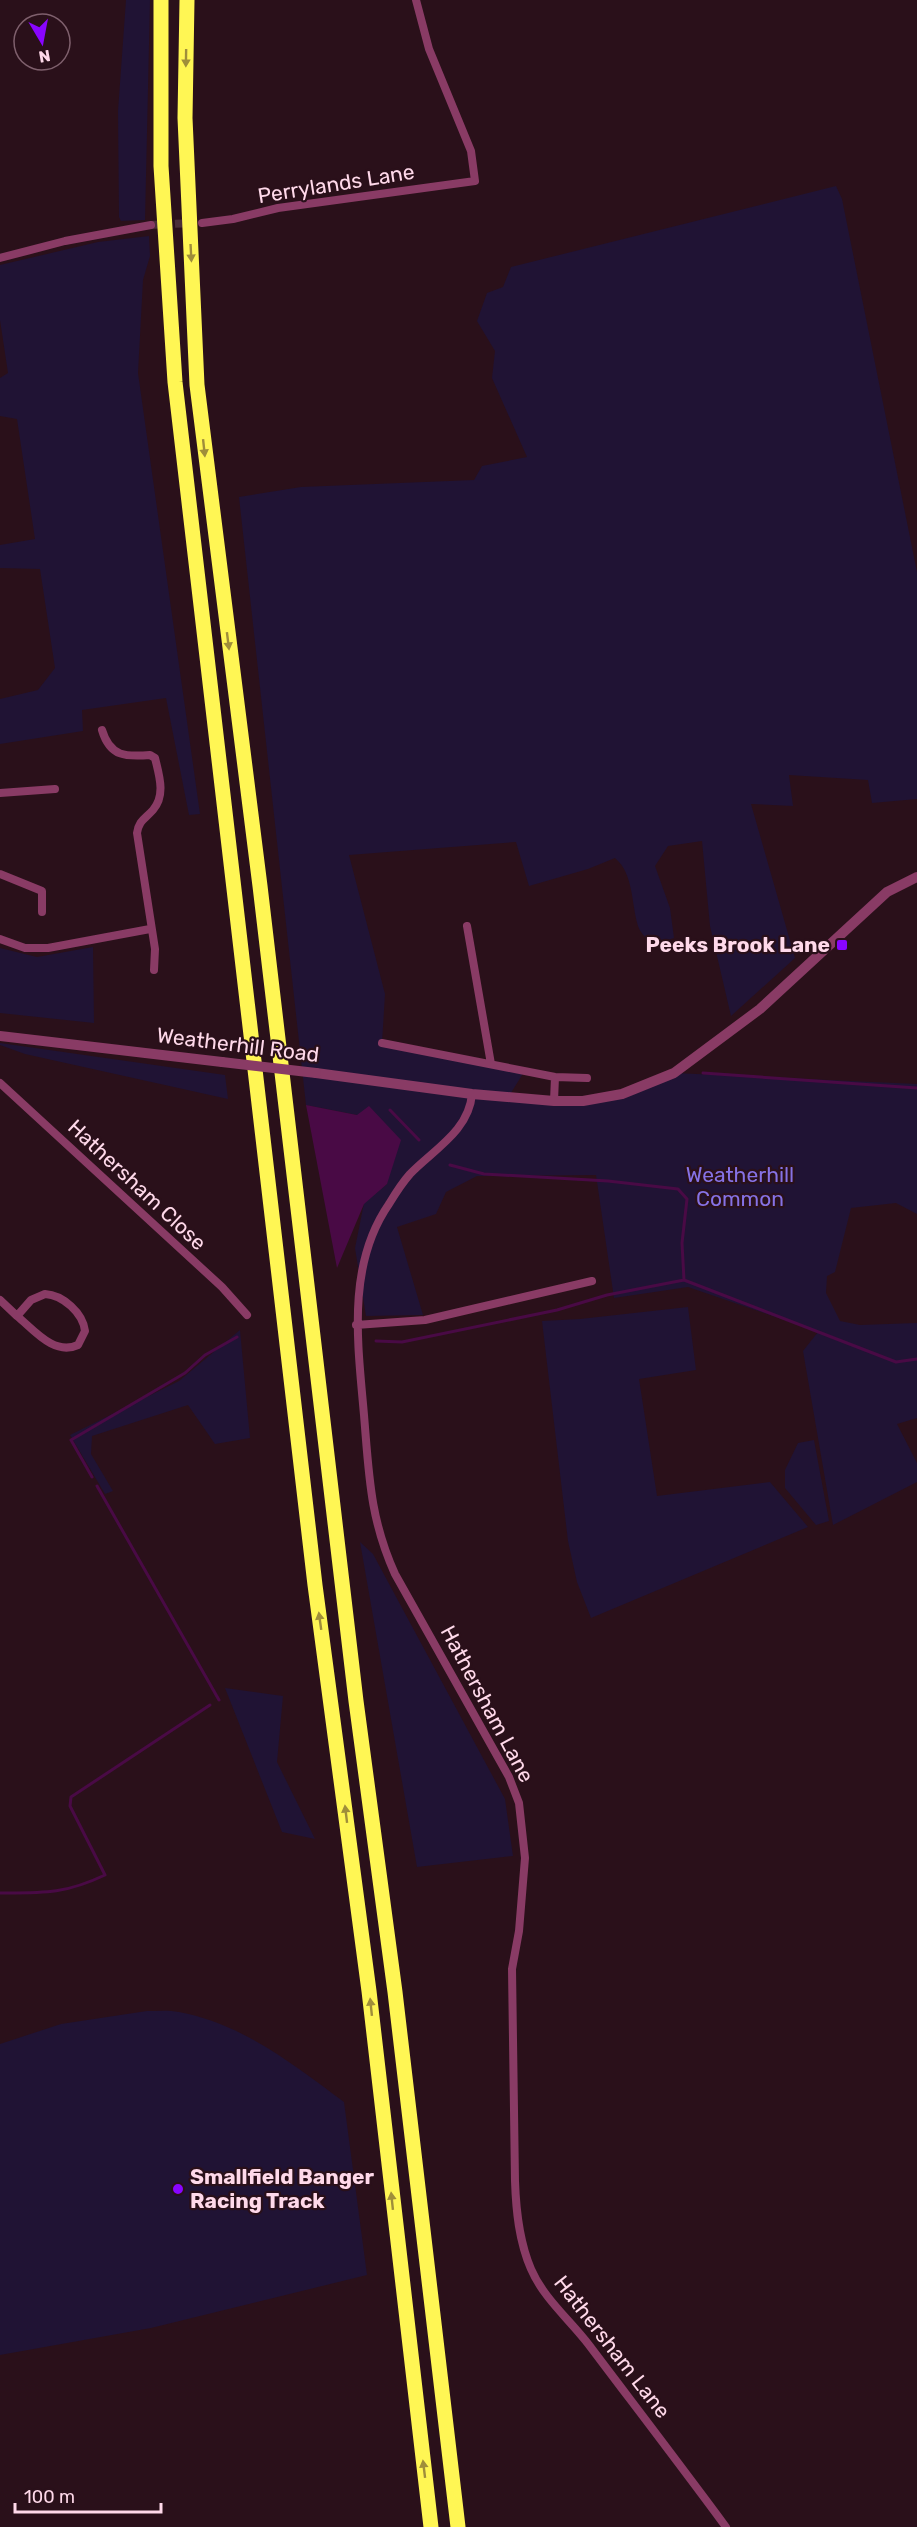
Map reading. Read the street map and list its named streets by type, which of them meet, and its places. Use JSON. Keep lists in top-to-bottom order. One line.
{"streets":{"street":["Perrylands Lane","Weatherhill Road","Hathersham Close","Hathersham Lane"]},"crossings":[["Weatherhill Road","Hathersham Lane"]],"parks":["Weatherhill Common"],"places":{"transit":["Peeks Brook Lane"],"other":["Smallfield Banger Racing Track"]},"scale_bar":"100 m","north":"bottom"}
